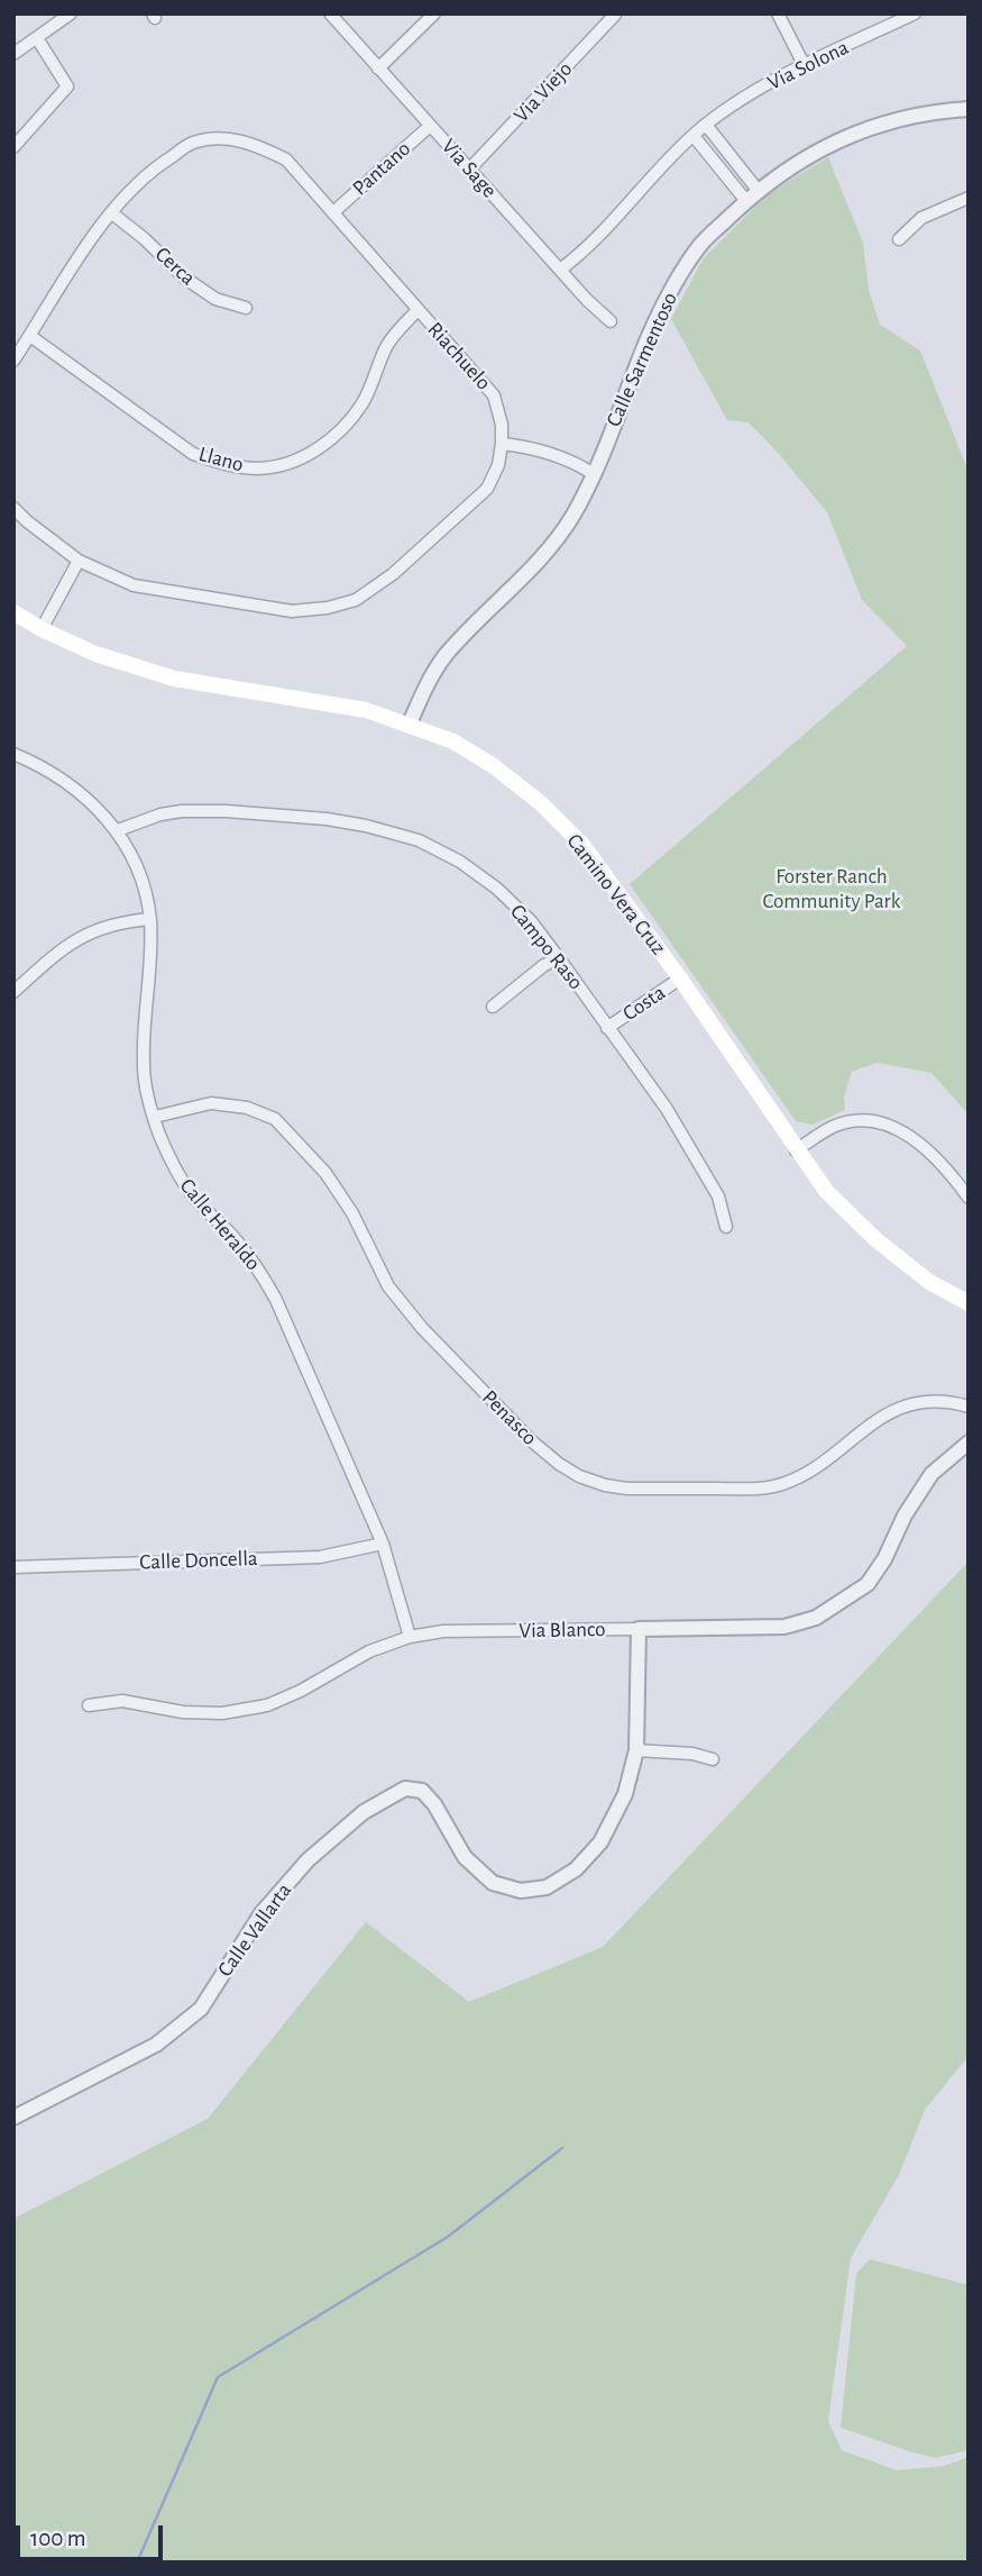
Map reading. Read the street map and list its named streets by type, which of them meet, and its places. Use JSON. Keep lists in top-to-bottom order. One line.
{"streets":{"main road":["Camino Vera Cruz"],"street":["Via Solona","Via Viejo","Pantano","Via Sage","Cerca","Riachuelo","Calle Sarmentoso","Llano","Campo Raso","Costa","Calle Heraldo","Penasco","Calle Doncella","Via Blanco","Calle Vallarta"]},"crossings":[["Via Solona","Via Sage"],["Via Viejo","Via Sage"],["Pantano","Via Sage"],["Pantano","Riachuelo"],["Cerca","Riachuelo"],["Riachuelo","Llano"],["Calle Sarmentoso","Camino Vera Cruz"],["Camino Vera Cruz","Costa"],["Campo Raso","Costa"],["Campo Raso","Calle Heraldo"],["Calle Heraldo","Penasco"],["Calle Heraldo","Calle Doncella"],["Calle Heraldo","Via Blanco"],["Via Blanco","Calle Vallarta"]],"parks":["Forster Ranch Community Park"],"scale_bar":"100 m"}
